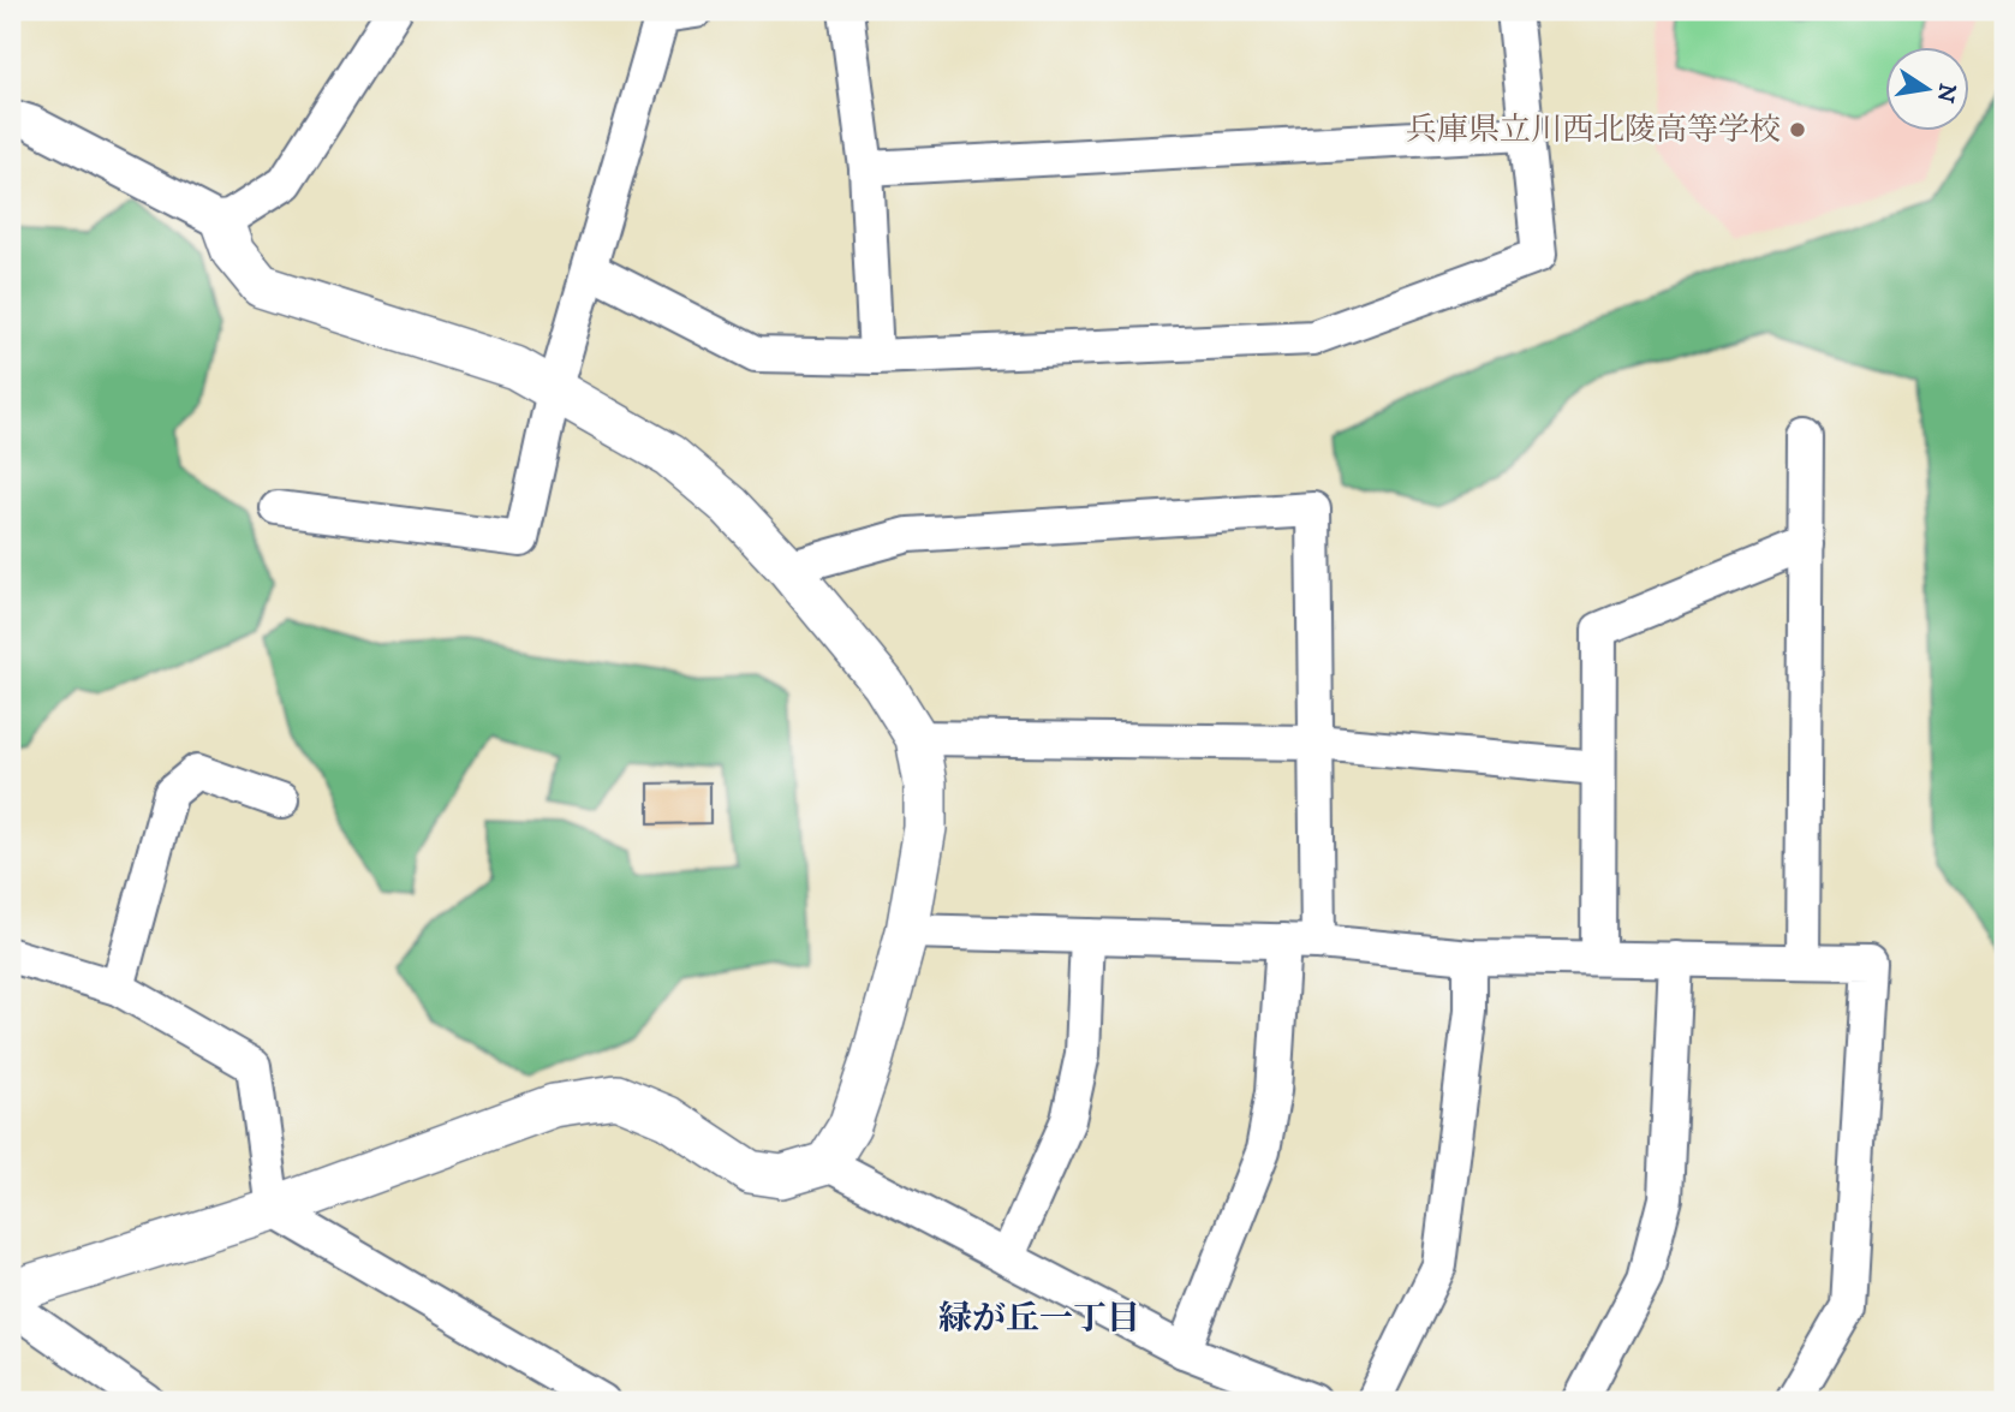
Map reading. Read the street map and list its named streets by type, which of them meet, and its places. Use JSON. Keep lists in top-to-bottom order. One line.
{"districts":["緑が丘一丁目"],"places":["兵庫県立川西北陵高等学校"],"north":"right"}
